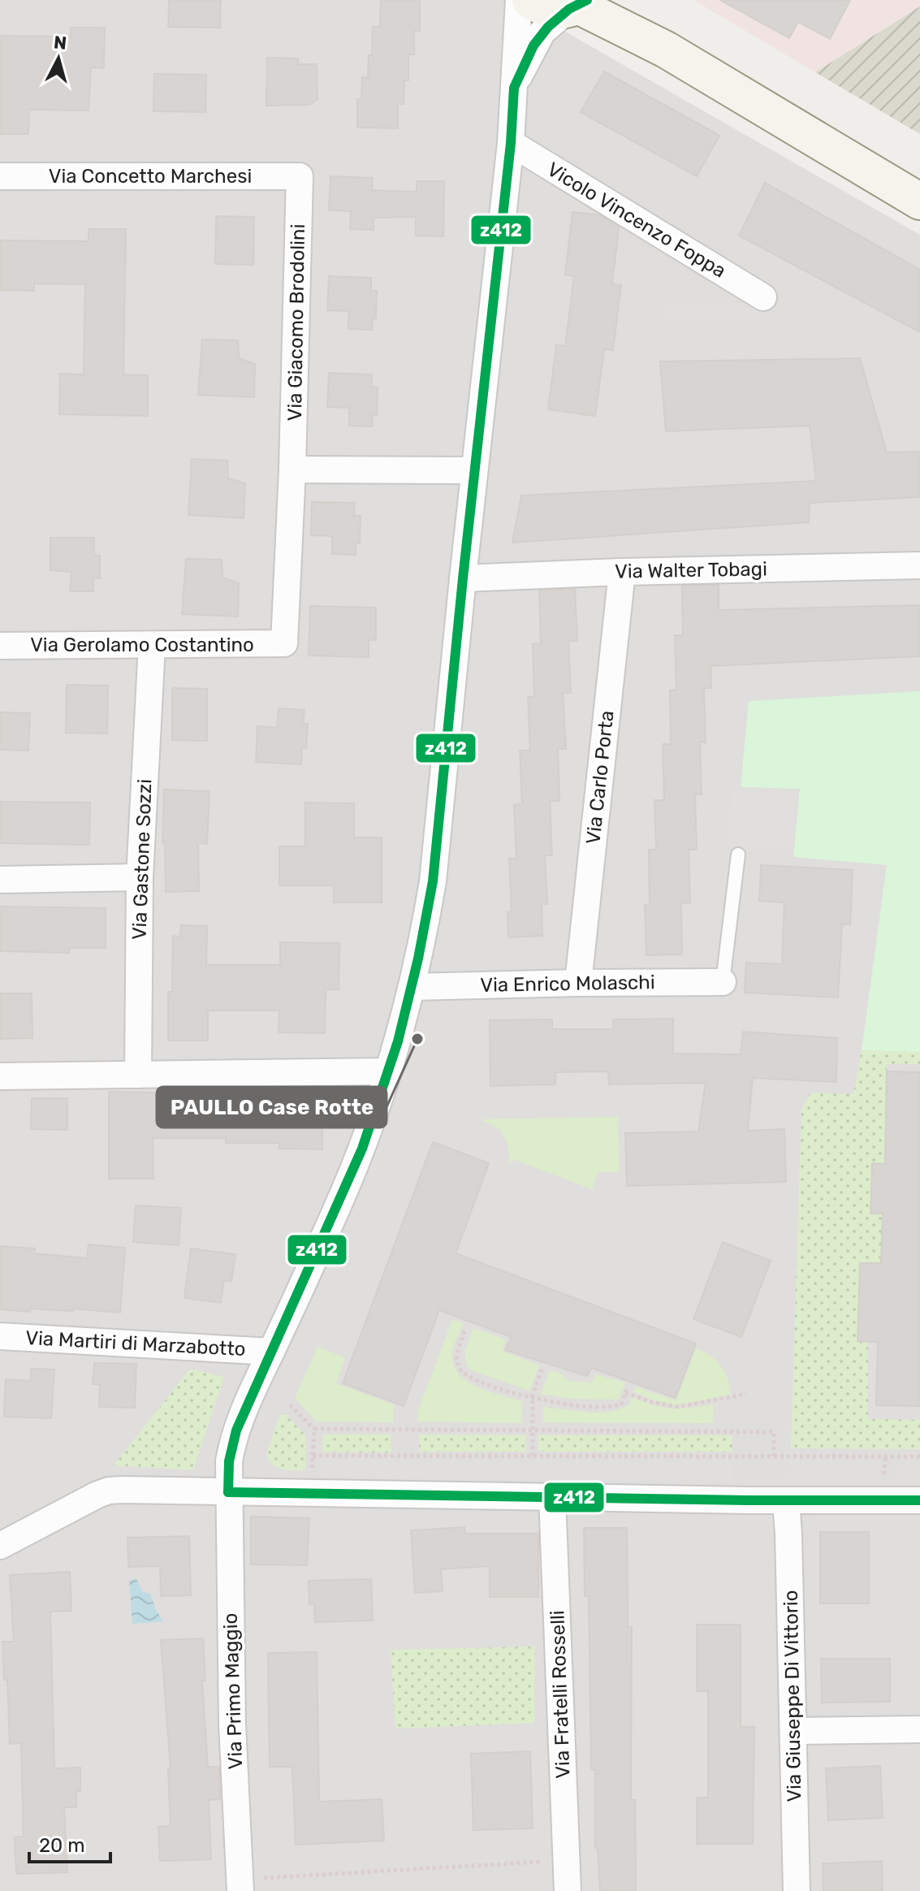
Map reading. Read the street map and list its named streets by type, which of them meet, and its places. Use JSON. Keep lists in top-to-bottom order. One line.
{"streets":{"street":["Via Concetto Marchesi","Vicolo Vincenzo Foppa","Via Giacomo Brodolini","Via Walter Tobagi","Via Gerolamo Costantino","Via Carlo Porta","Via Gastone Sozzi","Via Enrico Molaschi","Via Martiri di Marzabotto","Via Primo Maggio","Via Fratelli Rosselli","Via Giuseppe Di Vittorio"]},"crossings":[["Via Concetto Marchesi","Via Giacomo Brodolini"],["Vicolo Vincenzo Foppa","Via Primo Maggio"],["Via Giacomo Brodolini","Via Gerolamo Costantino"],["Via Walter Tobagi","Via Carlo Porta"],["Via Walter Tobagi","Via Primo Maggio"],["Via Gerolamo Costantino","Via Gastone Sozzi"],["Via Carlo Porta","Via Enrico Molaschi"],["Via Enrico Molaschi","Via Primo Maggio"],["Via Martiri di Marzabotto","Via Primo Maggio"]],"places":["PAULLO Case Rotte"],"lines":["transit line z412"],"scale_bar":"20 m","north":"top"}
